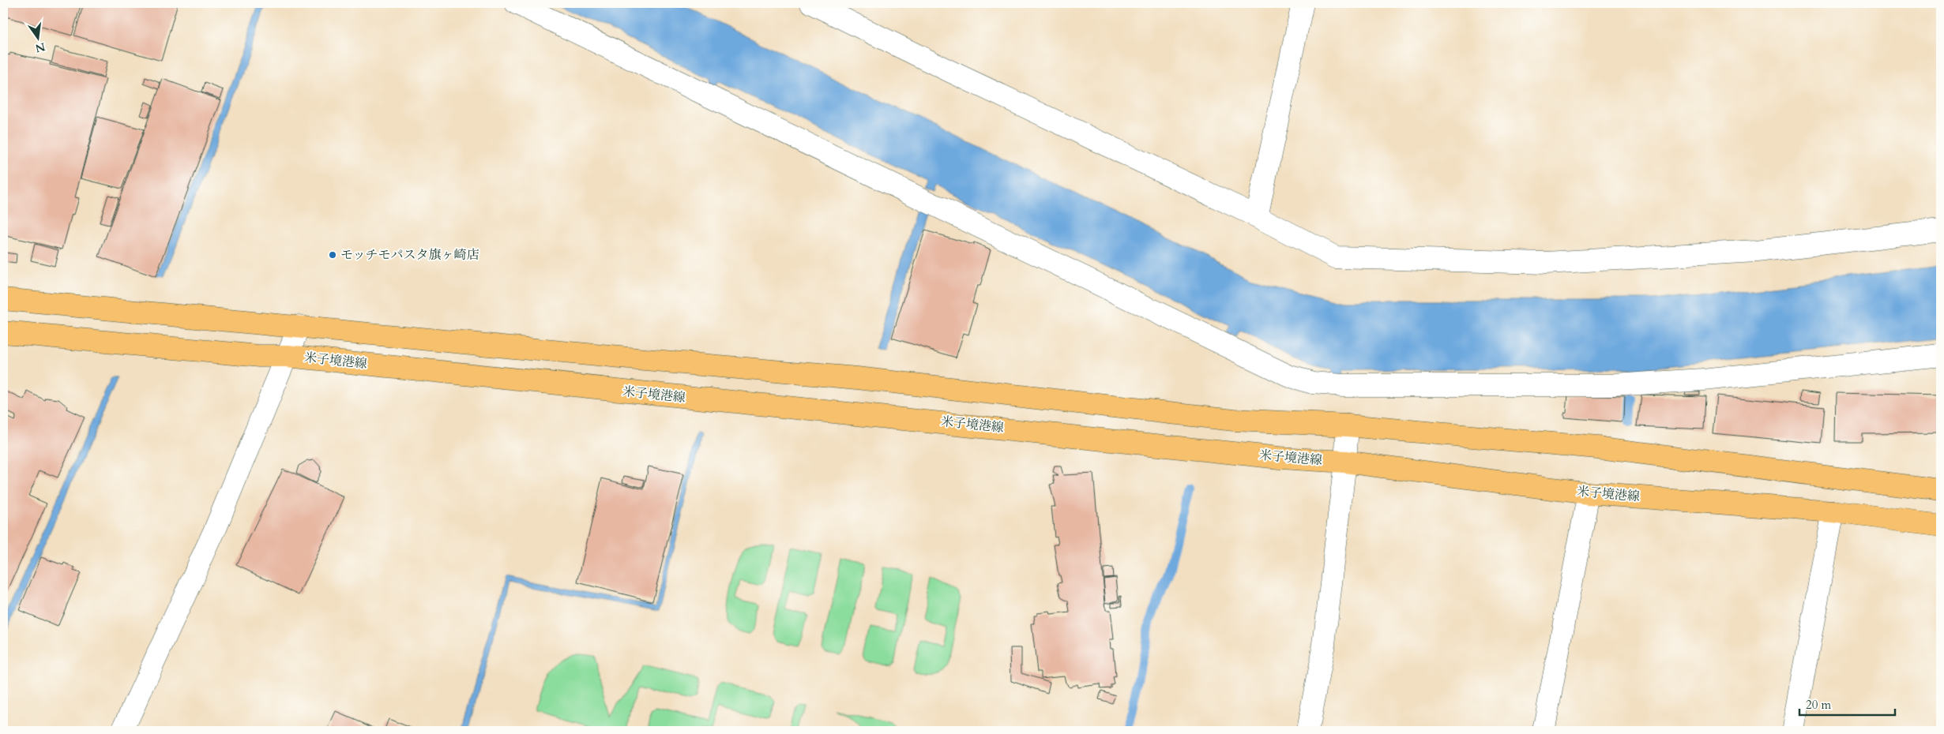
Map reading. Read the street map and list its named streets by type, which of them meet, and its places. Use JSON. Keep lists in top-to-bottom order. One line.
{"streets":{"main road":["米子境港線"]},"places":["モッチモパスタ旗ヶ崎店"],"scale_bar":"20 m","north":"bottom"}
